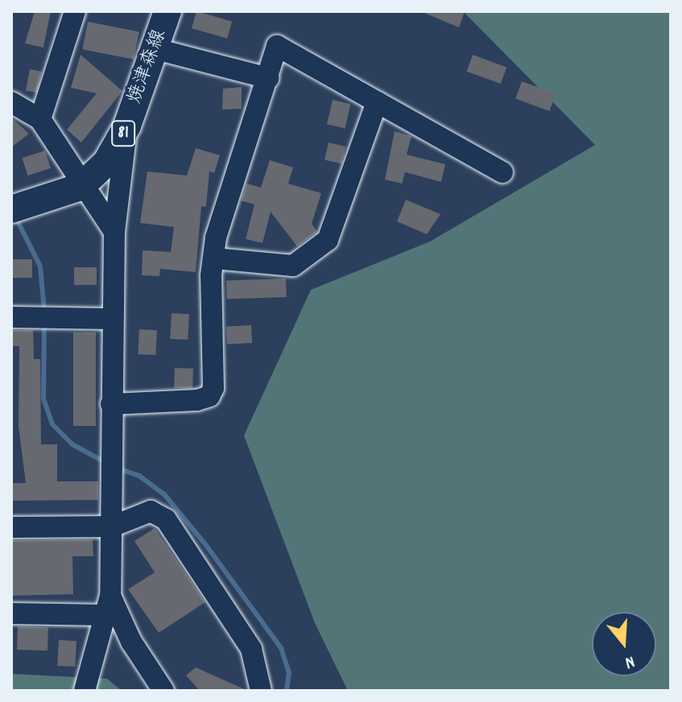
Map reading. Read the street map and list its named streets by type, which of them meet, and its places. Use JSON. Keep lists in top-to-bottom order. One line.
{"streets":{"main road":["焼津森線","81"]},"north":"bottom"}
